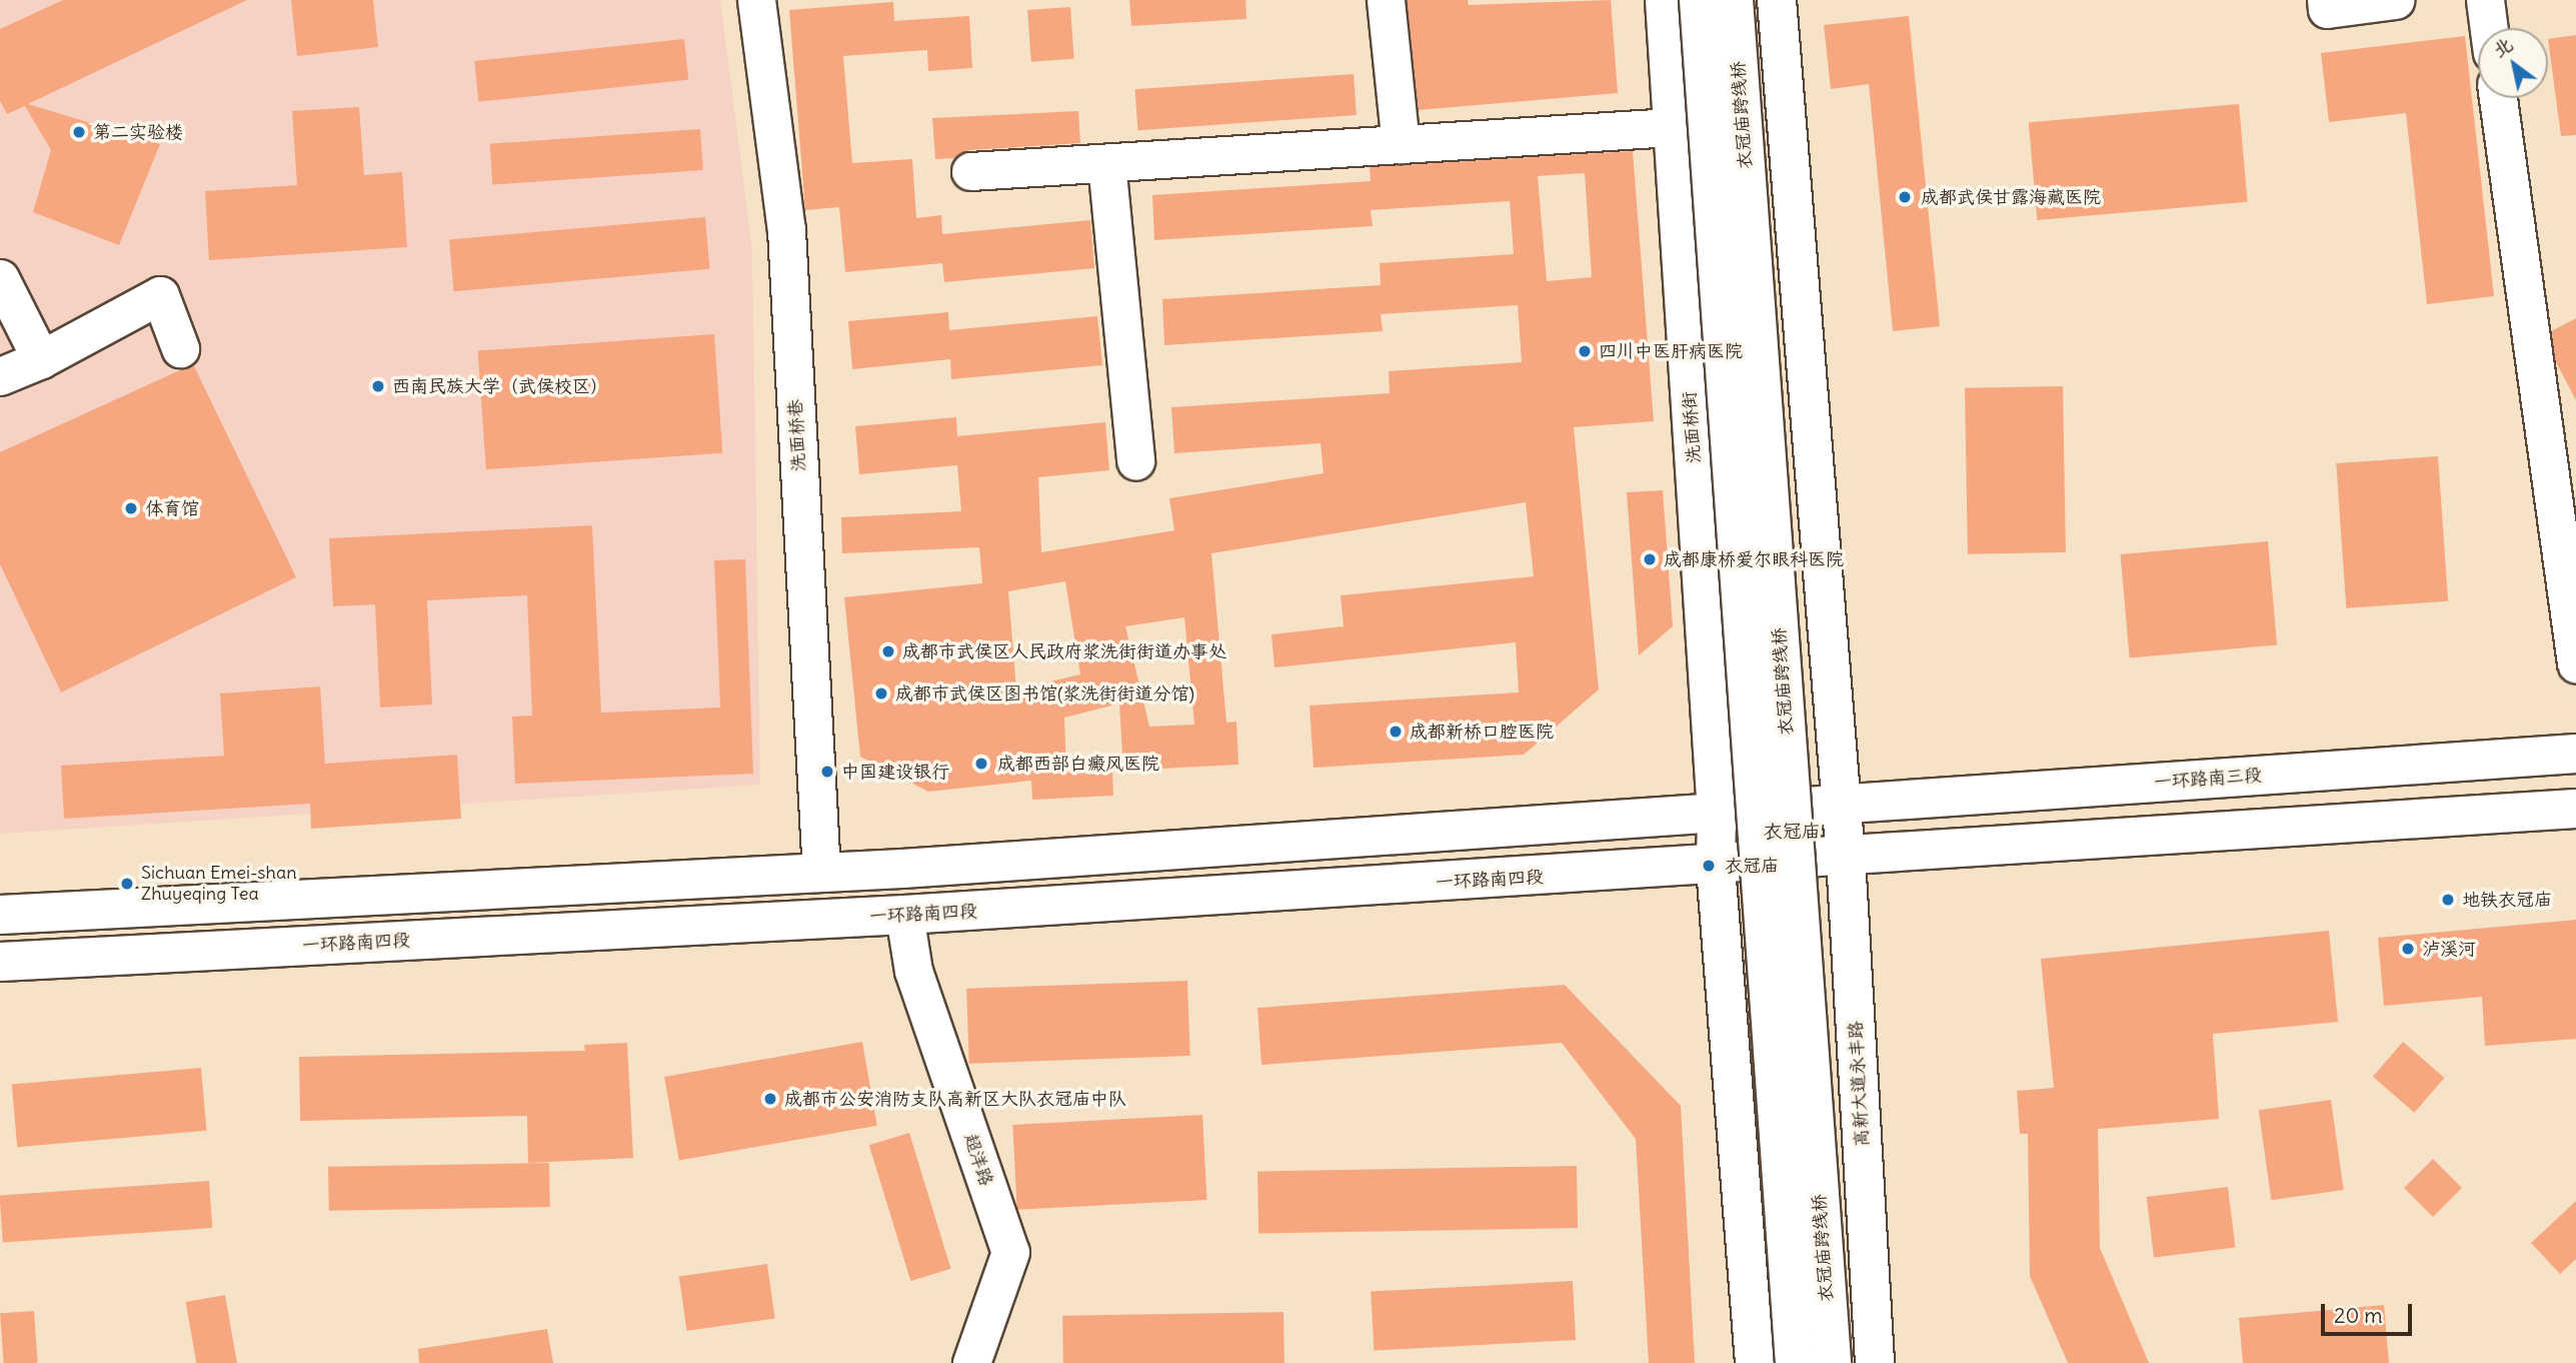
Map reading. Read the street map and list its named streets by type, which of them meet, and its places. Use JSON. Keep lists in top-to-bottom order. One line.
{"streets":{"main road":["衣冠庙跨线桥","洗面桥街","一环路南三段","一环路南四段","高新大道永丰路"],"street":["洗面桥巷","超洋路"]},"crossings":[["一环路南三段","高新大道永丰路"],["一环路南四段","高新大道永丰路"],["一环路南四段","超洋路"]],"districts":["衣冠庙"],"places":["第二实验楼","成都武侯甘露海藏医院","四川中医肝病医院","西南民族大学（武侯校区）","体育馆","成都康桥爱尔眼科医院","成都市武侯区人民政府浆洗街街道办事处","成都市武侯区图书馆(浆洗街街道分馆)","成都新桥口腔医院","成都西部白癜风医院","中国建设银行","衣冠庙","Sichuan Emei-shan Zhuyeqing Tea","地铁衣冠庙","泸溪河","成都市公安消防支队高新区大队衣冠庙中队"],"scale_bar":"20 m","north":"top left"}
